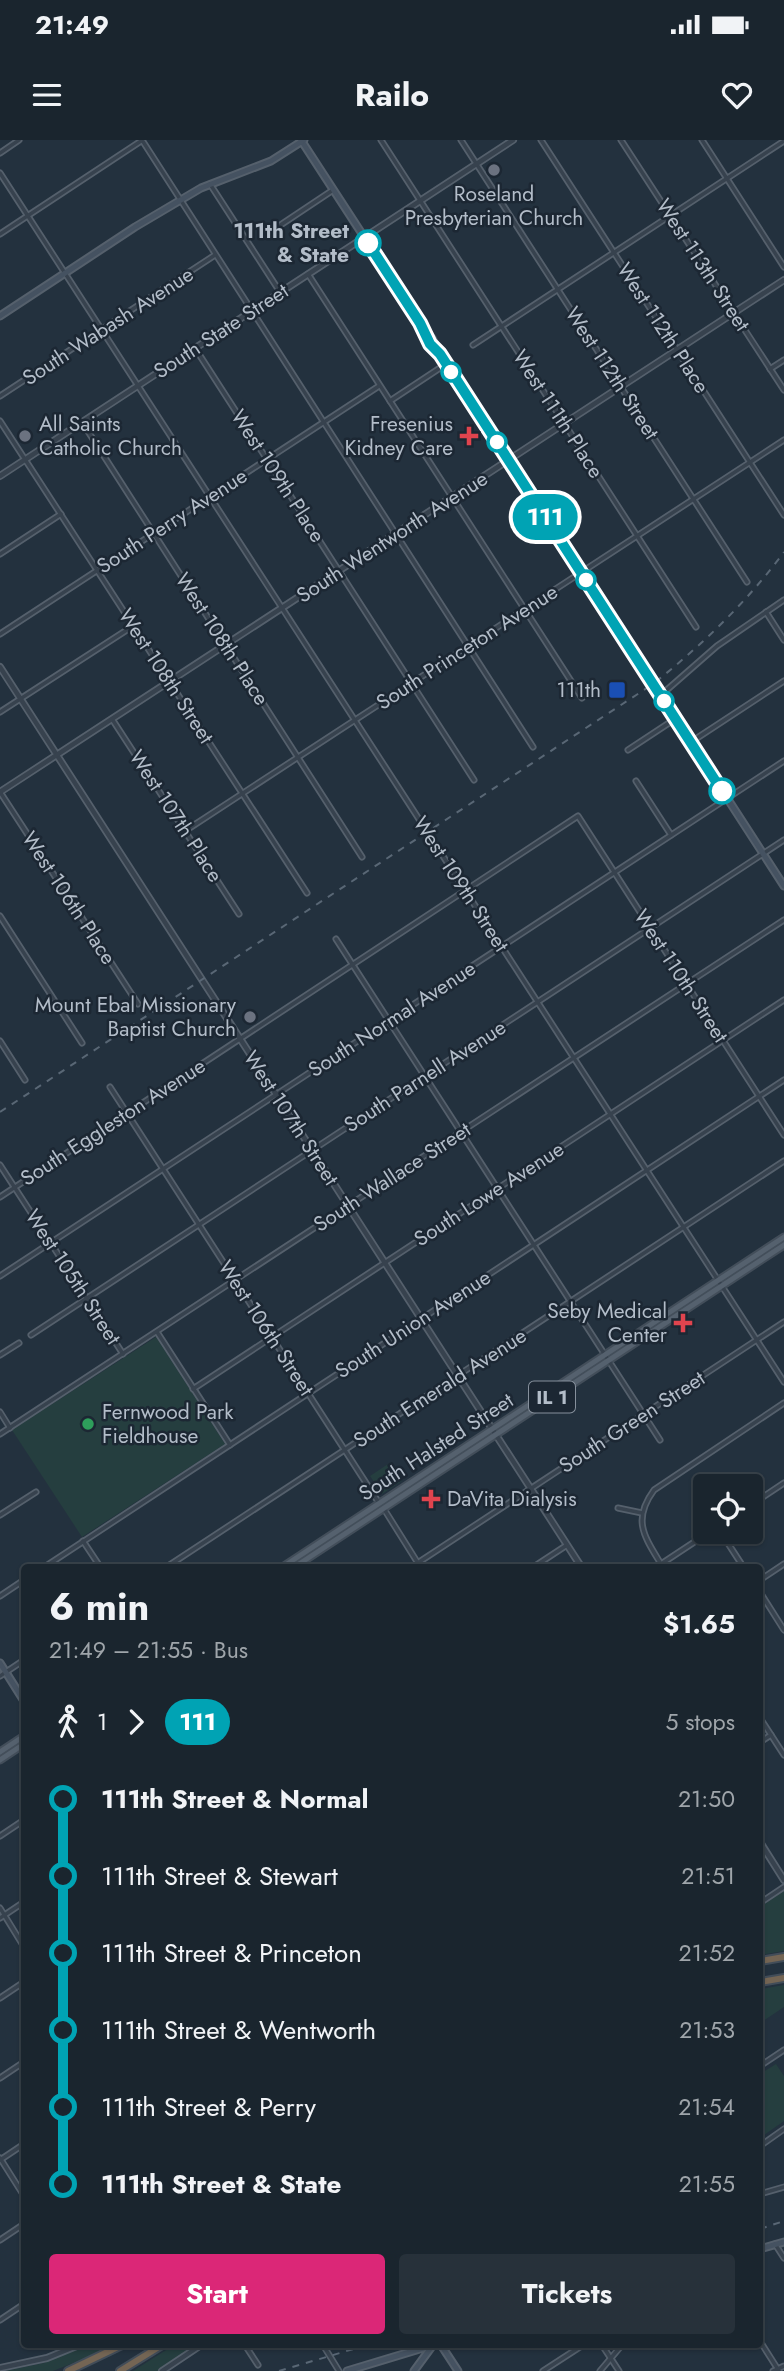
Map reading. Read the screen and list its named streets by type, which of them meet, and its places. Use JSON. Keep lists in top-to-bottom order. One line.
{"streets":{"main road":["IL 1","South Halsted Street"],"street":["West 113th Street","South Wabash Avenue","West 112th Place","South State Street","West 112th Street","West 111th Place","West 109th Place","South Perry Avenue","South Wentworth Avenue","West 108th Place","South Princeton Avenue","West 108th Street","West 107th Place","West 109th Street","West 106th Place","West 110th Street","South Normal Avenue","South Parnell Avenue","West 107th Street","South Eggleston Avenue","South Wallace Street","South Lowe Avenue","West 105th Street","South Union Avenue","West 106th Street","South Emerald Avenue","South Green Street"]},"crossings":[["West 113th Street","South Wentworth Avenue"],["South Wabash Avenue","West 109th Street"],["West 112th Place","South Wentworth Avenue"],["West 112th Place","South Princeton Avenue"],["South State Street","West 112th Street"],["South State Street","West 111th Place"],["South State Street","West 109th Place"],["South State Street","West 108th Place"],["South State Street","West 108th Street"],["South State Street","West 109th Street"],["West 112th Street","South Wentworth Avenue"],["West 112th Street","South Princeton Avenue"],["West 111th Place","South Wentworth Avenue"],["West 111th Place","South Princeton Avenue"],["West 109th Place","South Perry Avenue"],["West 109th Place","South Wentworth Avenue"],["West 109th Place","South Princeton Avenue"],["South Perry Avenue","West 108th Place"],["South Perry Avenue","West 108th Street"],["South Perry Avenue","West 109th Street"],["South Wentworth Avenue","West 108th Place"],["South Wentworth Avenue","West 108th Street"],["South Wentworth Avenue","West 107th Place"],["South Wentworth Avenue","West 109th Street"],["South Wentworth Avenue","West 106th Place"],["South Wentworth Avenue","West 107th Street"],["West 108th Place","South Princeton Avenue"],["South Princeton Avenue","West 108th Street"],["South Princeton Avenue","West 107th Place"],["South Princeton Avenue","West 109th Street"],["West 109th Street","South Normal Avenue"],["West 109th Street","South Parnell Avenue"],["West 109th Street","South Eggleston Avenue"],["West 109th Street","South Wallace Street"],["West 109th Street","South Lowe Avenue"],["West 109th Street","South Union Avenue"],["West 109th Street","South Emerald Avenue"],["West 109th Street","South Green Street"],["West 109th Street","South Halsted Street"],["West 110th Street","South Normal Avenue"],["West 110th Street","South Parnell Avenue"],["West 110th Street","South Eggleston Avenue"],["West 110th Street","South Wallace Street"],["West 110th Street","South Lowe Avenue"],["West 110th Street","South Union Avenue"],["South Normal Avenue","West 107th Street"],["South Normal Avenue","West 105th Street"],["South Normal Avenue","West 106th Street"],["South Parnell Avenue","West 107th Street"],["South Parnell Avenue","West 105th Street"],["South Parnell Avenue","West 106th Street"],["West 107th Street","South Eggleston Avenue"],["West 107th Street","South Wallace Street"],["West 107th Street","South Lowe Avenue"],["West 107th Street","South Union Avenue"],["West 107th Street","South Emerald Avenue"],["West 107th Street","South Green Street"],["West 107th Street","South Halsted Street"],["South Eggleston Avenue","West 105th Street"],["South Eggleston Avenue","West 106th Street"],["South Wallace Street","West 105th Street"],["South Wallace Street","West 106th Street"],["South Lowe Avenue","West 105th Street"],["South Lowe Avenue","West 106th Street"],["West 105th Street","South Union Avenue"],["South Union Avenue","West 106th Street"],["West 106th Street","South Emerald Avenue"],["West 106th Street","South Green Street"],["West 106th Street","South Halsted Street"]],"places":{"other":["Roseland Presbyterian Church","111th Street & State","All Saints Catholic Church","Mount Ebal Missionary Baptist Church","Fernwood Park Fieldhouse"],"health":["Fresenius Kidney Care","Seby Medical Center","DaVita Dialysis"],"transit":["111th"]},"lines":["bus line 111"],"page":{"status":"21:49","header":"Railo","on_map":"111","heading":["6 min","21:49 – 21:55 · Bus","$1.65"],"legs":["1","111","5 stops"],"list":[{"name":"111th Street & Normal","value":"21:50"},{"name":"111th Street & Stewart","value":"21:51"},{"name":"111th Street & Princeton","value":"21:52"},{"name":"111th Street & Wentworth","value":"21:53"},{"name":"111th Street & Perry","value":"21:54"},{"name":"111th Street & State","value":"21:55"}],"buttons":["Start","Tickets"]}}
